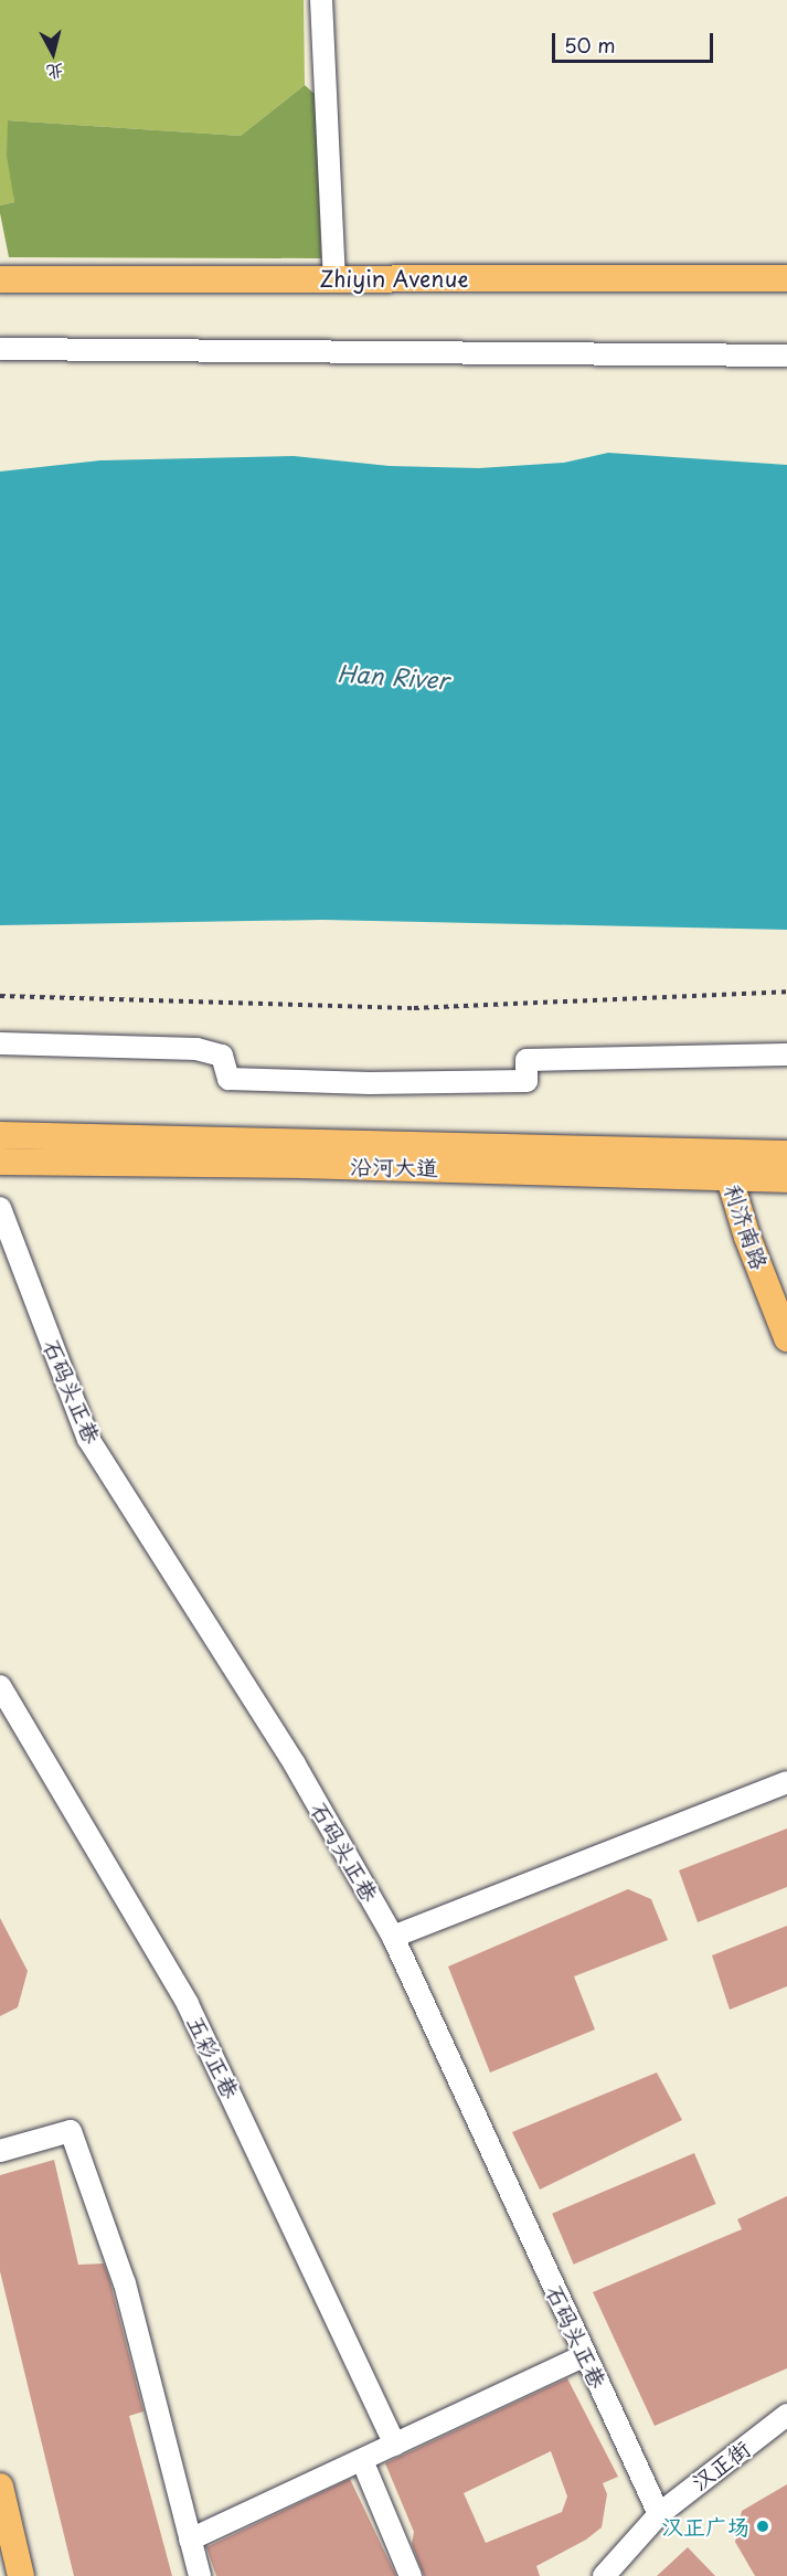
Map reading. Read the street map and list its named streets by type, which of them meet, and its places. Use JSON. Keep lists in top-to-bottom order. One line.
{"streets":{"main road":["Zhiyin Avenue","沿河大道","利济南路"],"street":["石码头正巷","五彩正巷","汉正街"]},"crossings":[["沿河大道","利济南路"],["石码头正巷","汉正街"]],"water":["Han River"],"places":["汉正广场"],"scale_bar":"50 m","north":"bottom"}
